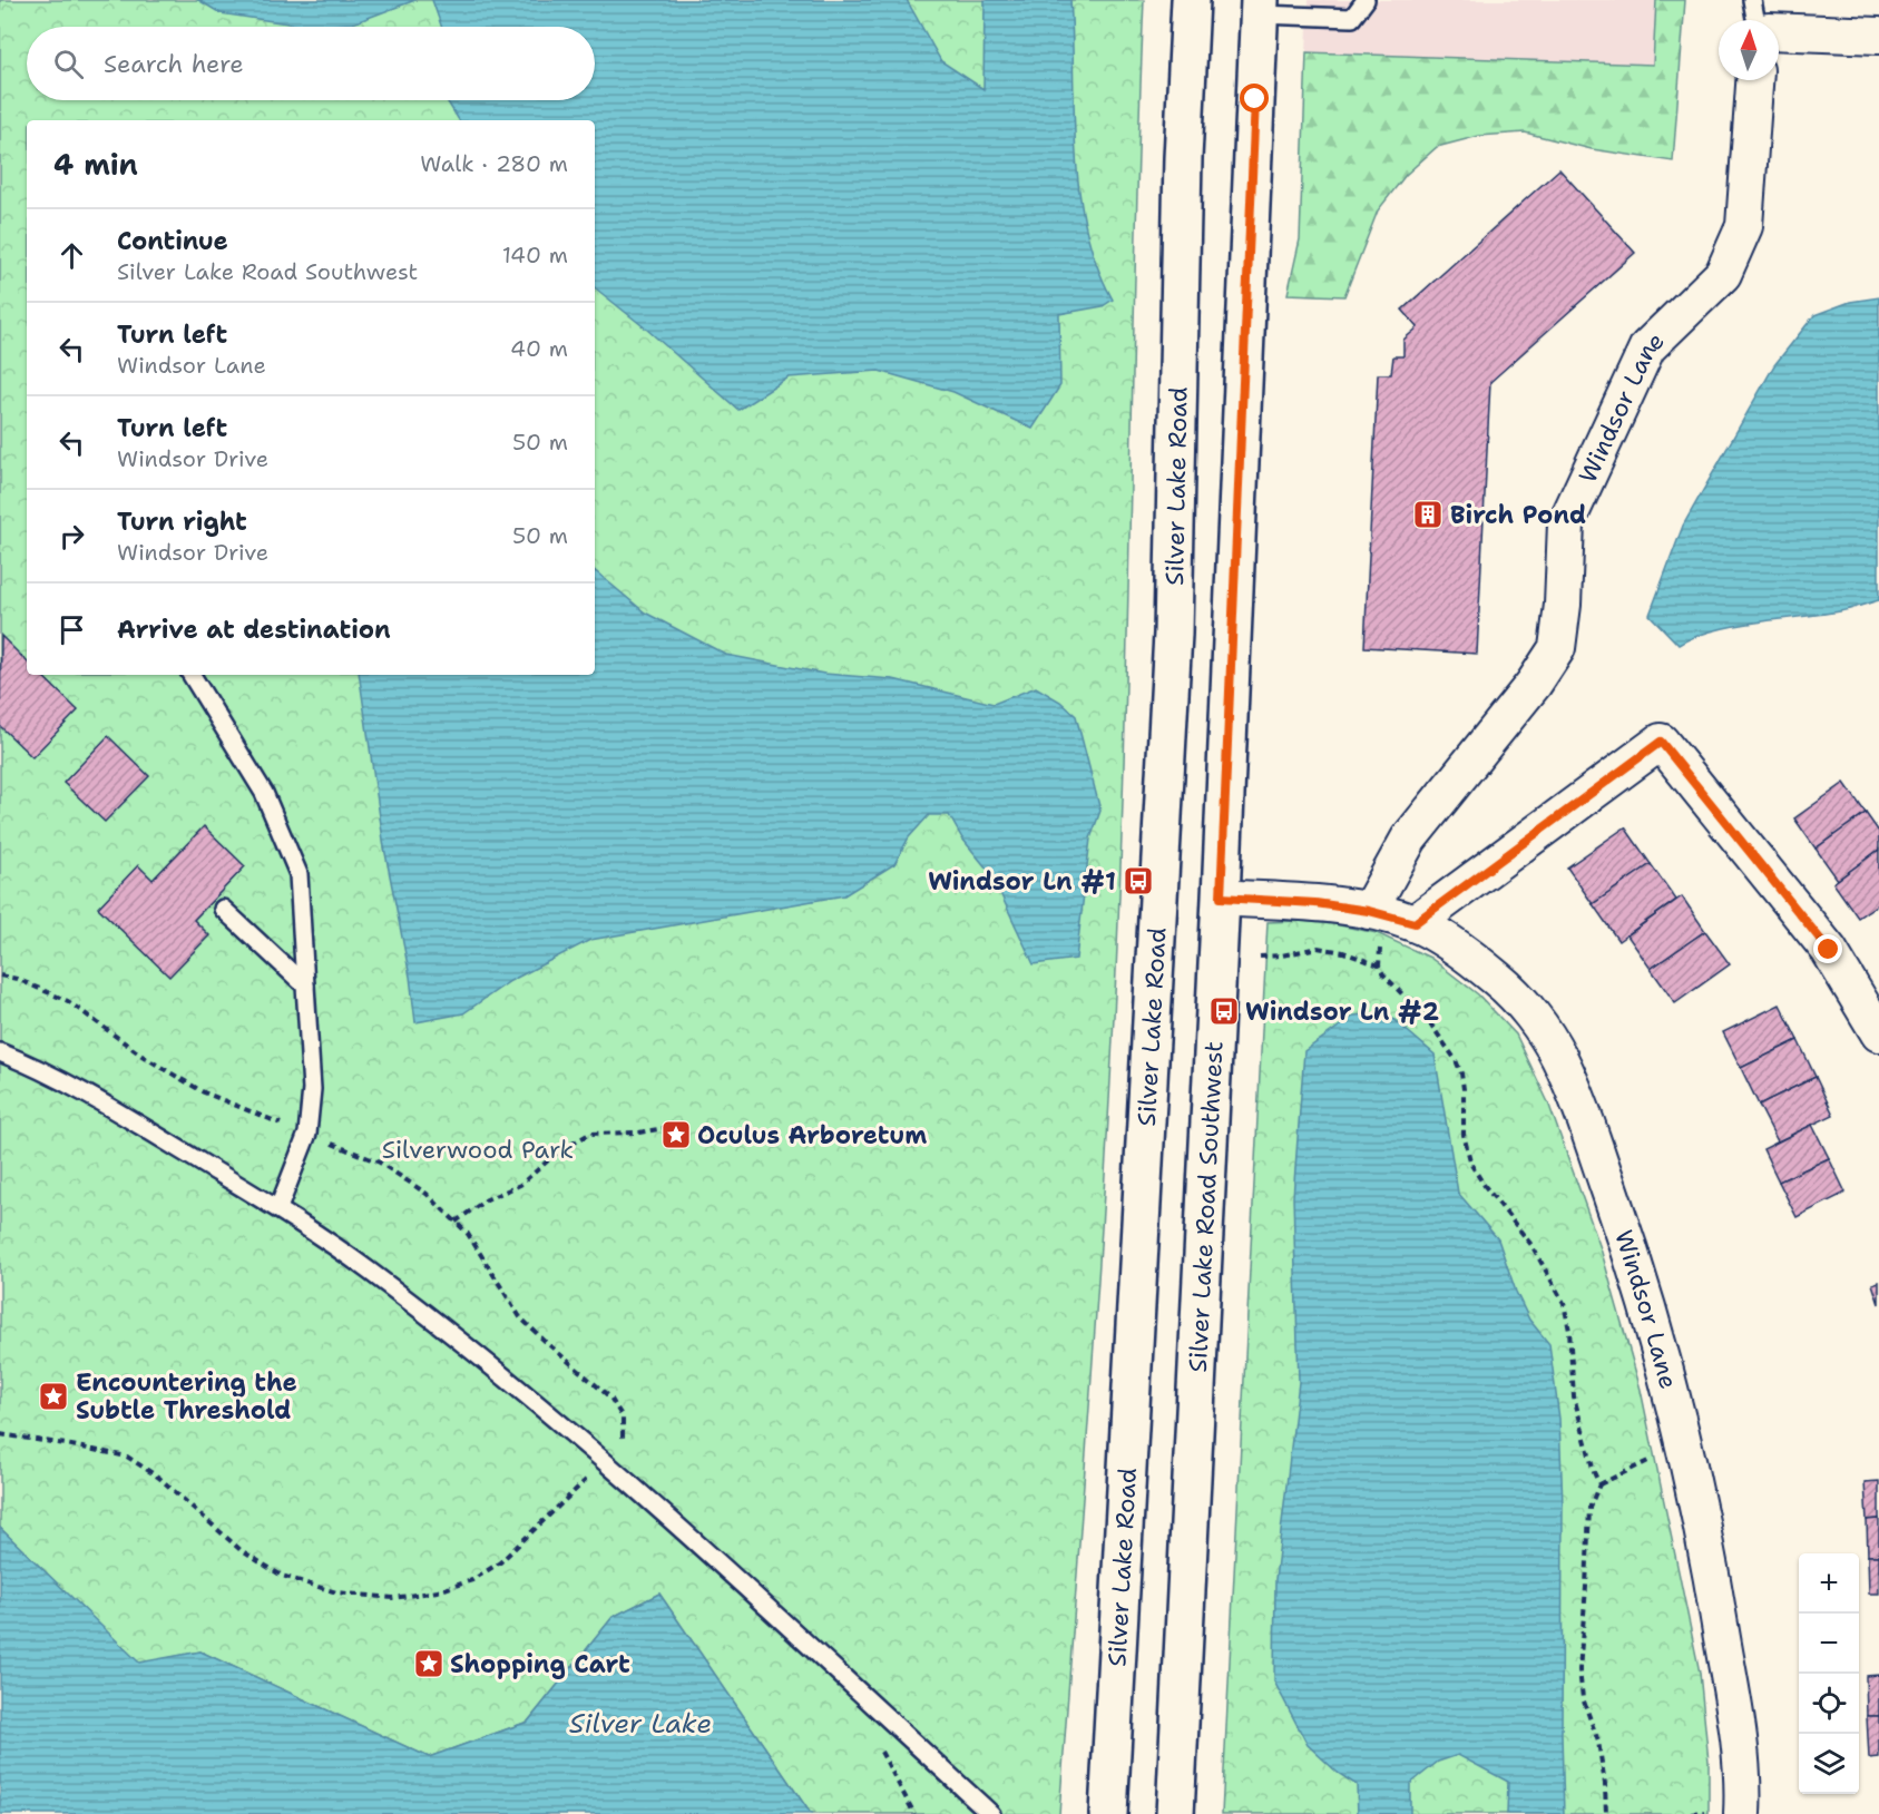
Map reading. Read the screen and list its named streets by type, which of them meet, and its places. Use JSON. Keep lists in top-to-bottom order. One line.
{"streets":{"main road":["Silver Lake Road","Silver Lake Road Southwest"],"street":["Windsor Lane"]},"crossings":[["Windsor Lane","Silver Lake Road Southwest"]],"water":["Silver Lake"],"parks":["Silverwood Park"],"places":{"building":["Birch Pond"],"bus stop":["Windsor Ln #1","Windsor Ln #2"],"place":["Oculus Arboretum","Encountering the Subtle Threshold","Shopping Cart"]},"north":"top","page":{"search":"Search here","heading":["4 min","Walk · 280 m"],"list":[["Continue","Silver Lake Road Southwest","140 m"],["Turn left","Windsor Lane","40 m"],["Turn left","Windsor Drive","50 m"],["Turn right","Windsor Drive","50 m"],"Arrive at destination"],"map_buttons":["+","−"]}}
